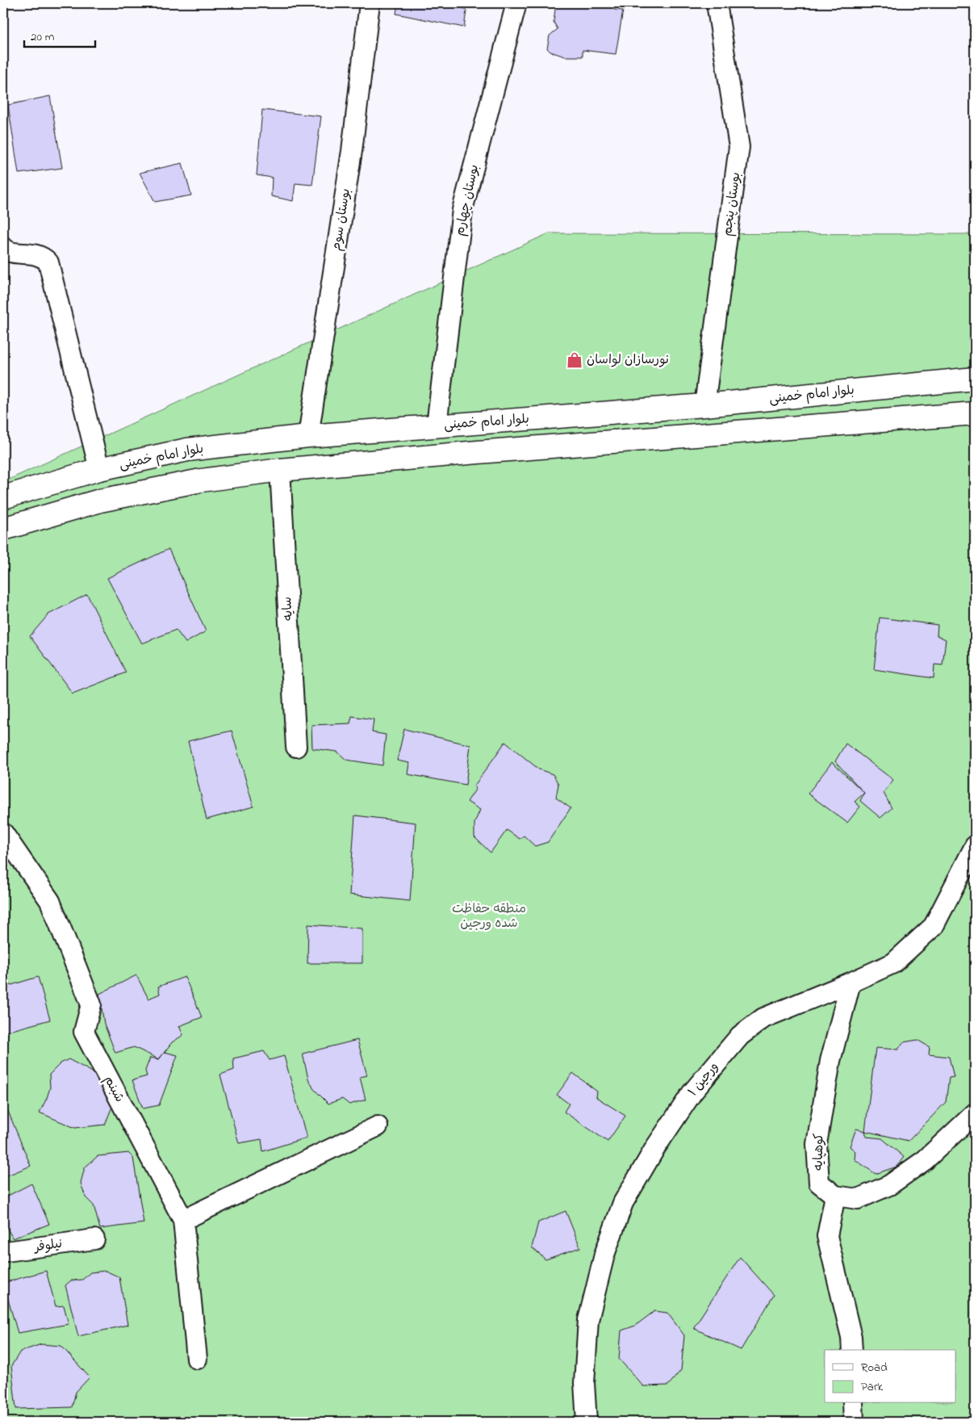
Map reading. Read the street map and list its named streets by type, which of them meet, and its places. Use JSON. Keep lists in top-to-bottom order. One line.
{"streets":{"main road":["بلوار امام خمینی"],"street":["بوستان چهارم","بوستان پنجم","بوستان سوم","سایه","ورجین ۱","شبنم","کوهپایه","نیلوفر"]},"crossings":[["بوستان چهارم","بلوار امام خمینی"],["بوستان پنجم","بلوار امام خمینی"],["بوستان سوم","بلوار امام خمینی"],["ورجین ۱","کوهپایه"]],"parks":["منطقه حفاظت شده ورجین"],"places":{"shop":["نورسازان لواسان"]},"legend":["Road","Park"],"scale_bar":"20 m"}
